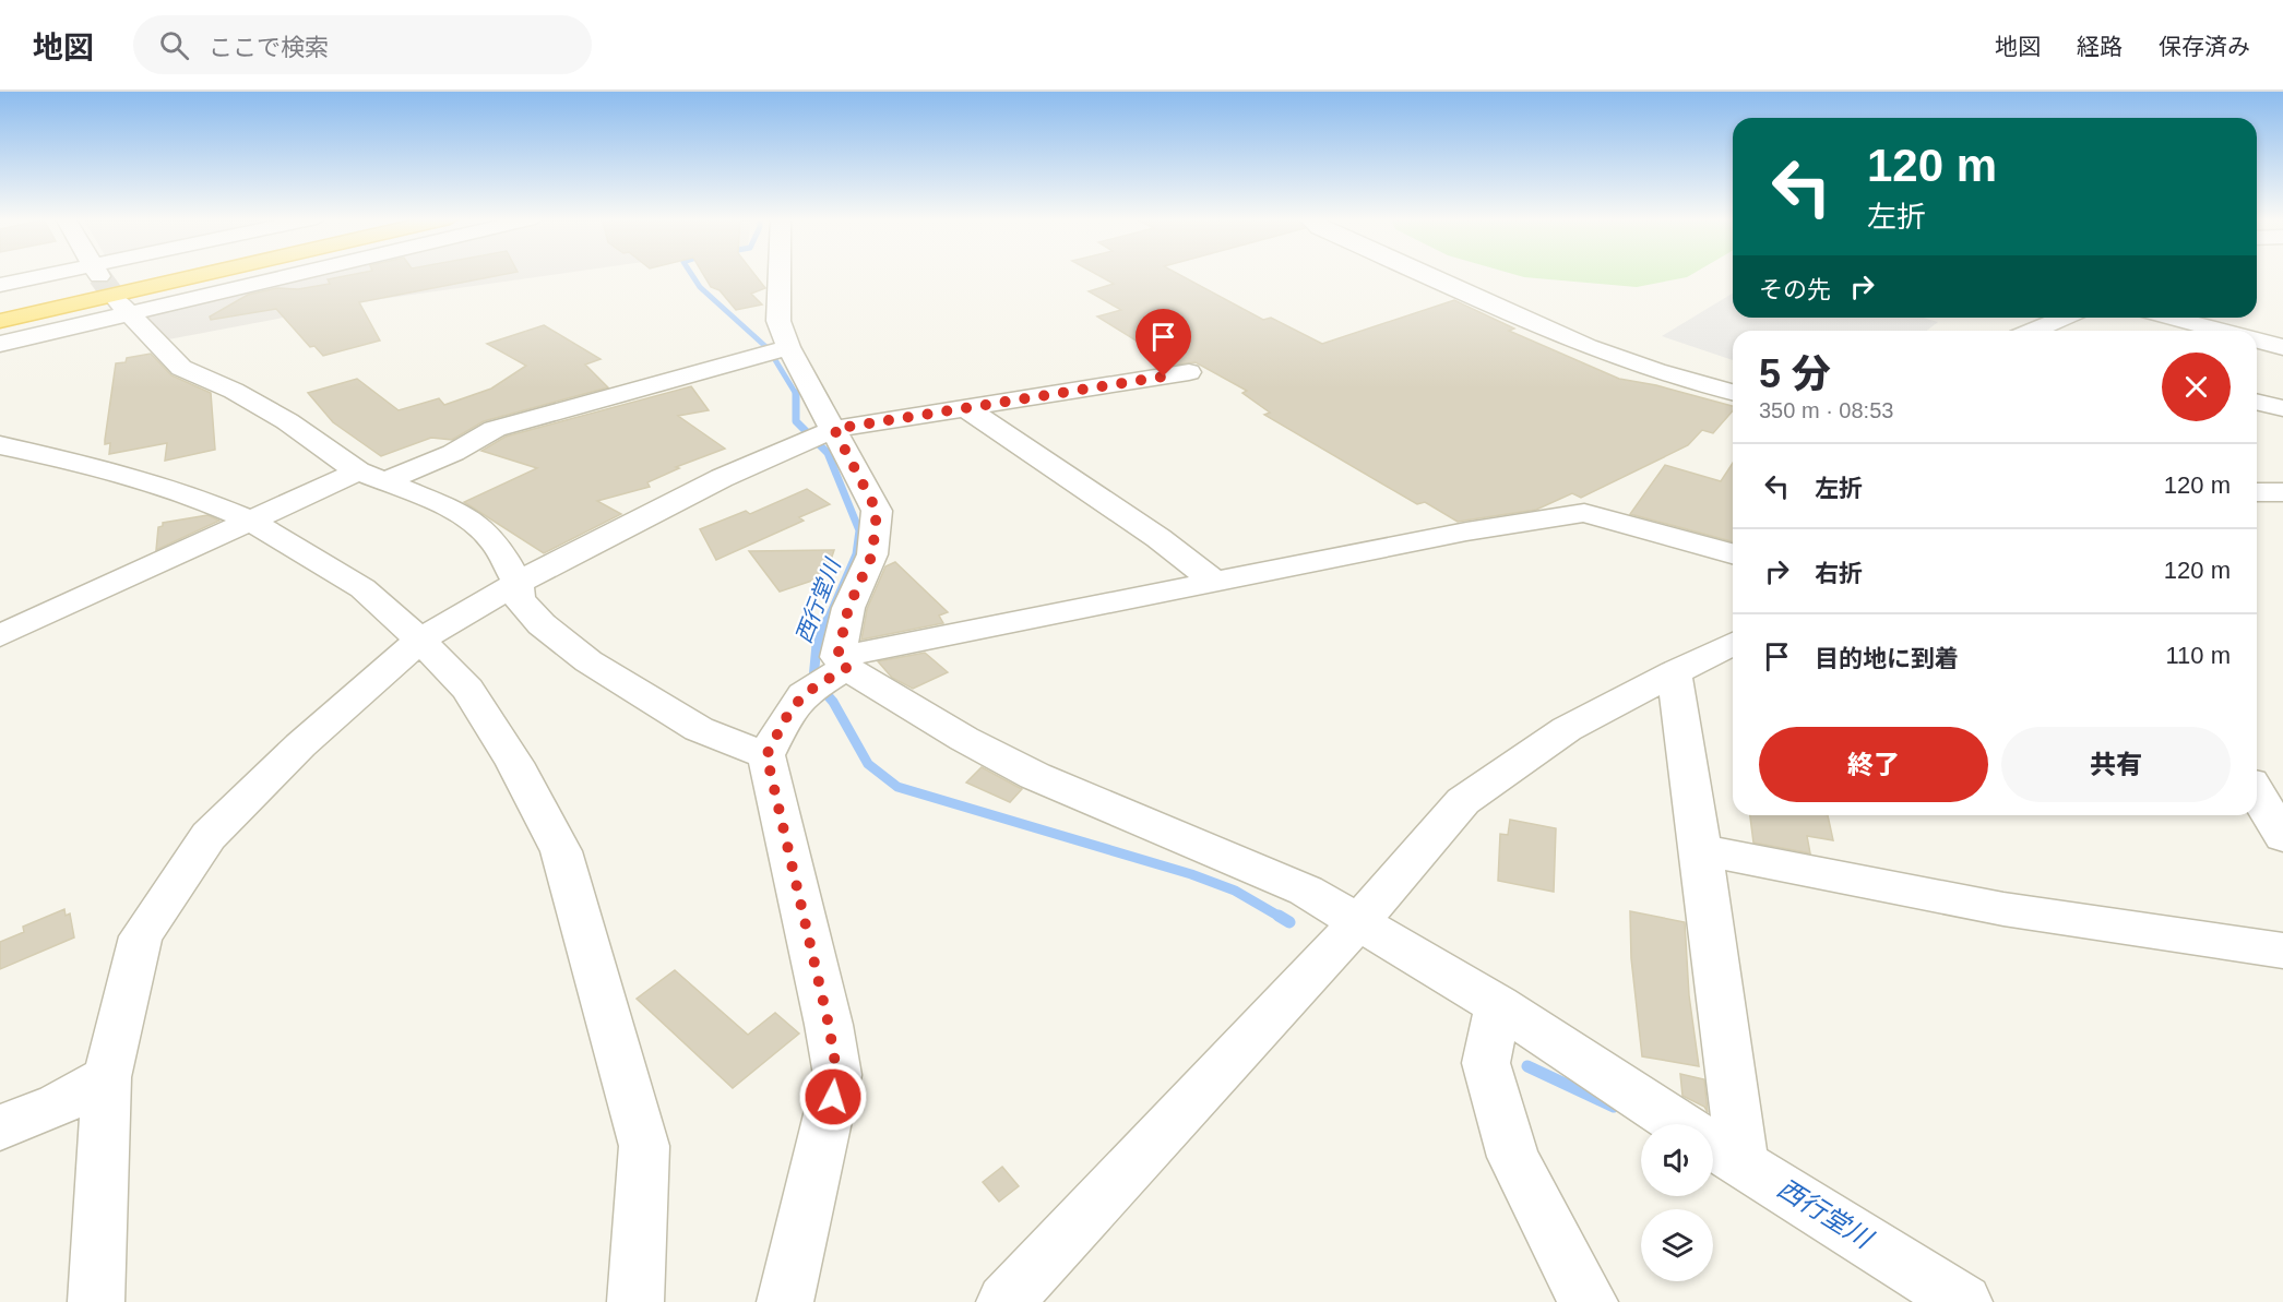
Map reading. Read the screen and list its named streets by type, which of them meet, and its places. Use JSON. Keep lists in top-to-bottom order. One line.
{"water":["西行堂川"],"page":{"header":"地図","search":"ここで検索","nav":["地図","経路","保存済み"],"turn":["120 m","左折"],"then":"その先","heading":["5 分","350 m · 08:53"],"list":[{"name":"左折","value":"120 m"},{"name":"右折","value":"120 m"},{"name":"目的地に到着","value":"110 m"}],"buttons":["終了","共有"]}}
